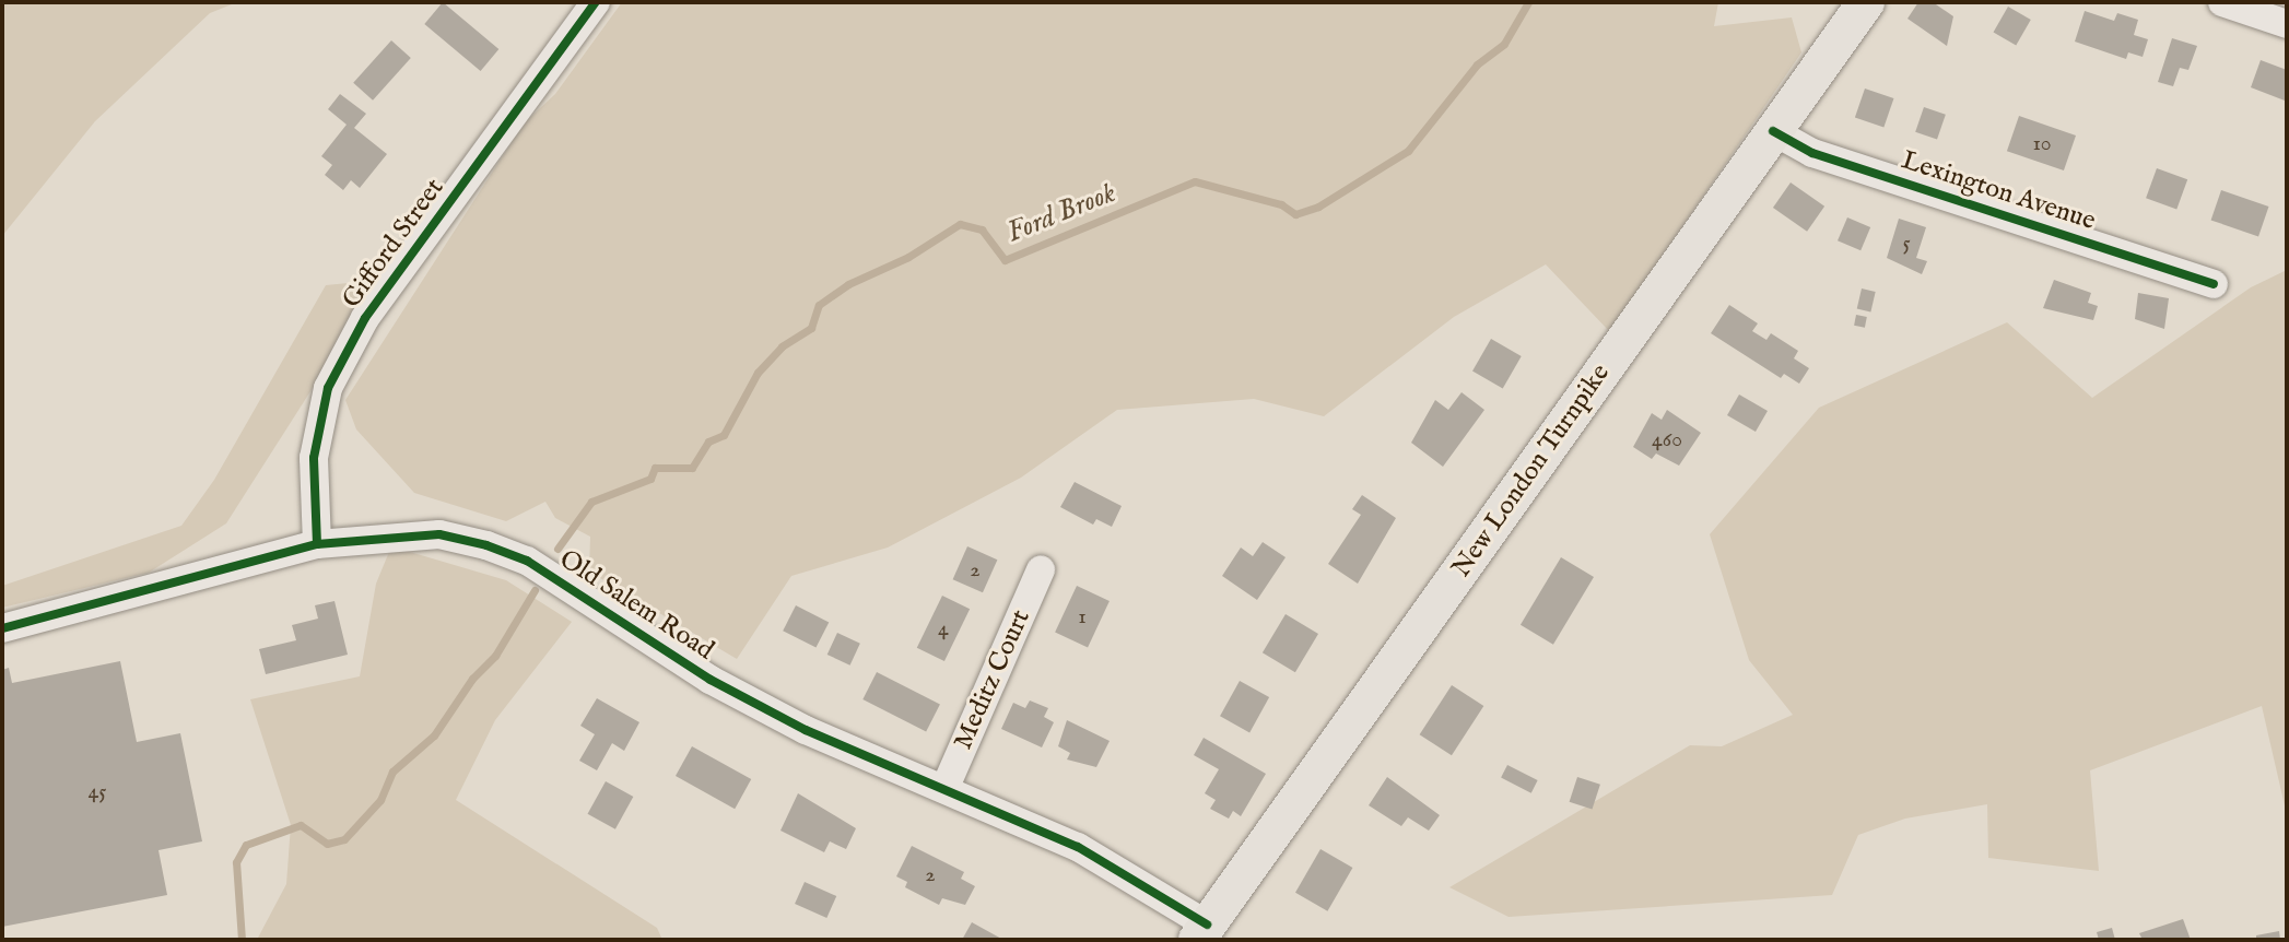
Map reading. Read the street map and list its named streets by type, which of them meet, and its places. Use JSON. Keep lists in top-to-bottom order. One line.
{"streets":{"main road":["New London Turnpike"],"street":["Lexington Avenue","Gifford Street","Old Salem Road","Meditz Court"]},"crossings":[["Lexington Avenue","New London Turnpike"],["Gifford Street","Old Salem Road"],["New London Turnpike","Old Salem Road"],["Old Salem Road","Meditz Court"]],"water":["Ford Brook"],"house_numbers":["10","5","460","2","1","4","45","2"]}
